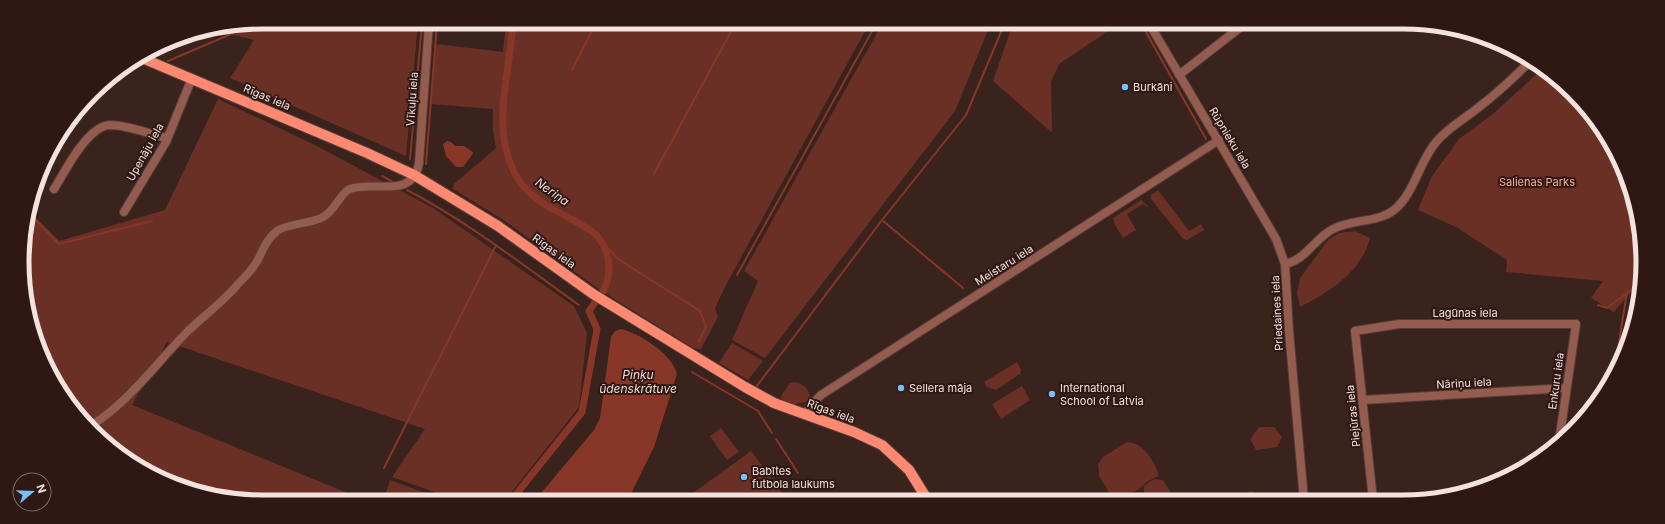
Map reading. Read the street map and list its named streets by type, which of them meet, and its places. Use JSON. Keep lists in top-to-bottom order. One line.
{"streets":{"main road":["Rīgas iela"],"street":["Vīkuļu iela","Rūpnieku iela","Upenāju iela","Meistaru iela","Priedaines iela","Lagūnas iela","Enkuru iela","Nāriņu iela","Piejūras iela"]},"crossings":[["Rīgas iela","Vīkuļu iela"],["Rīgas iela","Upenāju iela"],["Rīgas iela","Meistaru iela"],["Rūpnieku iela","Meistaru iela"],["Rūpnieku iela","Priedaines iela"],["Lagūnas iela","Enkuru iela"],["Lagūnas iela","Piejūras iela"],["Enkuru iela","Nāriņu iela"],["Nāriņu iela","Piejūras iela"]],"water":["Neriņa","Piņķu ūdenskrātuve"],"parks":["Salienas Parks"],"places":["Burkāni","Sellera māja","International School of Latvia","Babītes futbola laukums"],"north":"right"}
